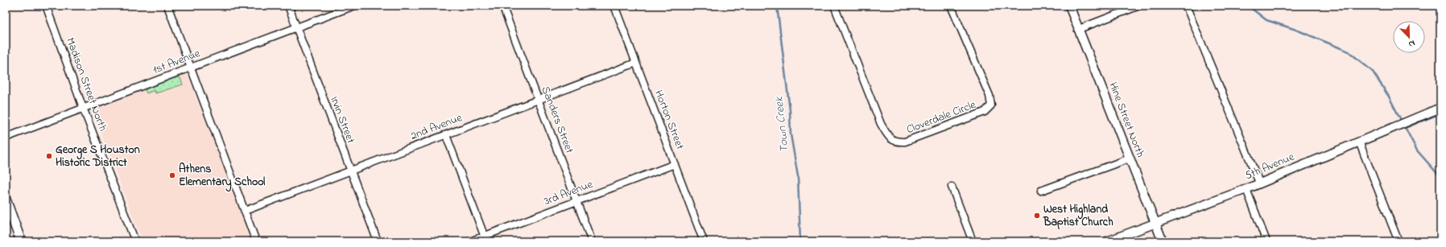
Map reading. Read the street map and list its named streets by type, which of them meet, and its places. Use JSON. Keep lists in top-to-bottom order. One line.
{"streets":{"street":["1st Avenue","Madison Street North","Cloverdale Circle","Irvin Street","Sanders Street","Horton Street","Hine Street North","2nd Avenue","5th Avenue","3rd Avenue"]},"crossings":[["1st Avenue","Madison Street North"],["1st Avenue","Irvin Street"],["Irvin Street","2nd Avenue"],["Sanders Street","2nd Avenue"],["Sanders Street","3rd Avenue"],["Horton Street","2nd Avenue"],["Horton Street","3rd Avenue"],["Hine Street North","5th Avenue"]],"water":["Town Creek"],"places":["George S Houston Historic District","Athens Elementary School","West Highland Baptist Church"],"north":"bottom right"}
